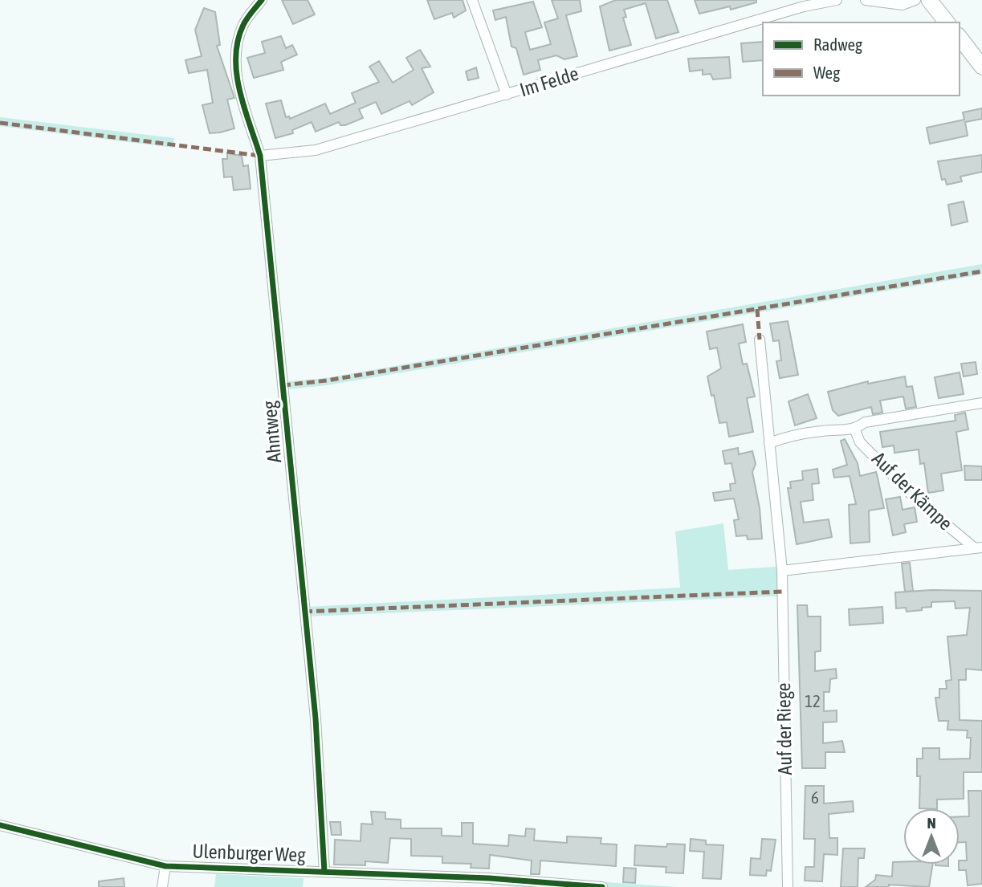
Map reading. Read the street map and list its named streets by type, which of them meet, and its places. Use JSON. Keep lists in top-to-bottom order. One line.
{"streets":{"street":["Im Felde","Ahntweg","Auf der Kämpe","Auf der Riege","Ulenburger Weg"]},"crossings":[["Im Felde","Ahntweg"],["Ahntweg","Ulenburger Weg"],["Auf der Kämpe","Auf der Riege"]],"house_numbers":["12","6"],"legend":["Radweg","Weg"],"north":"top"}
